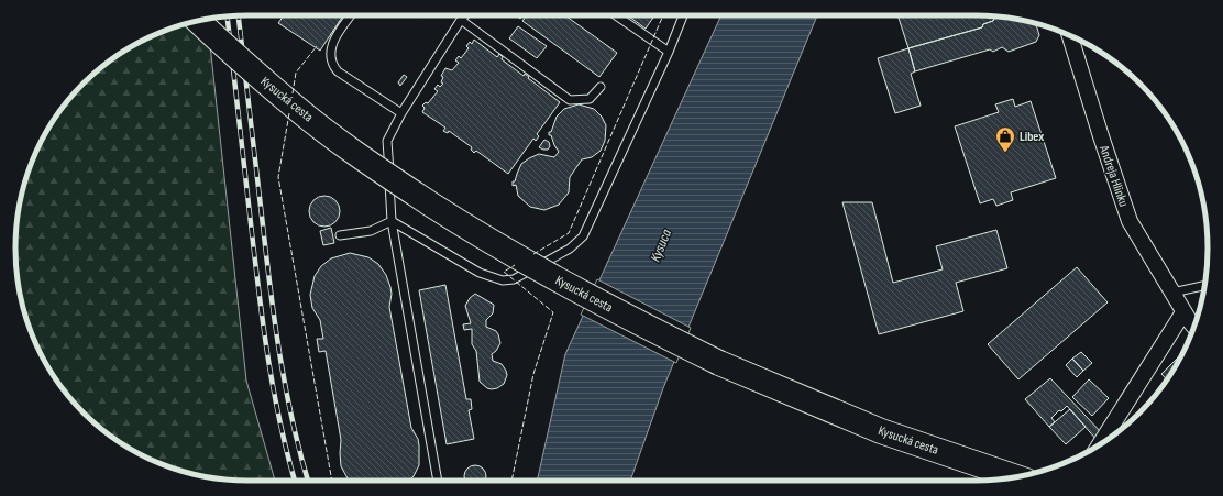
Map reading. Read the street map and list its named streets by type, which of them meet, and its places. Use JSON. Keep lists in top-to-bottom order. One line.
{"streets":{"main road":["Kysucká cesta"],"street":["Andreja Hlinku"]},"water":["Kysuca"],"places":{"shop":["Libex"]}}
